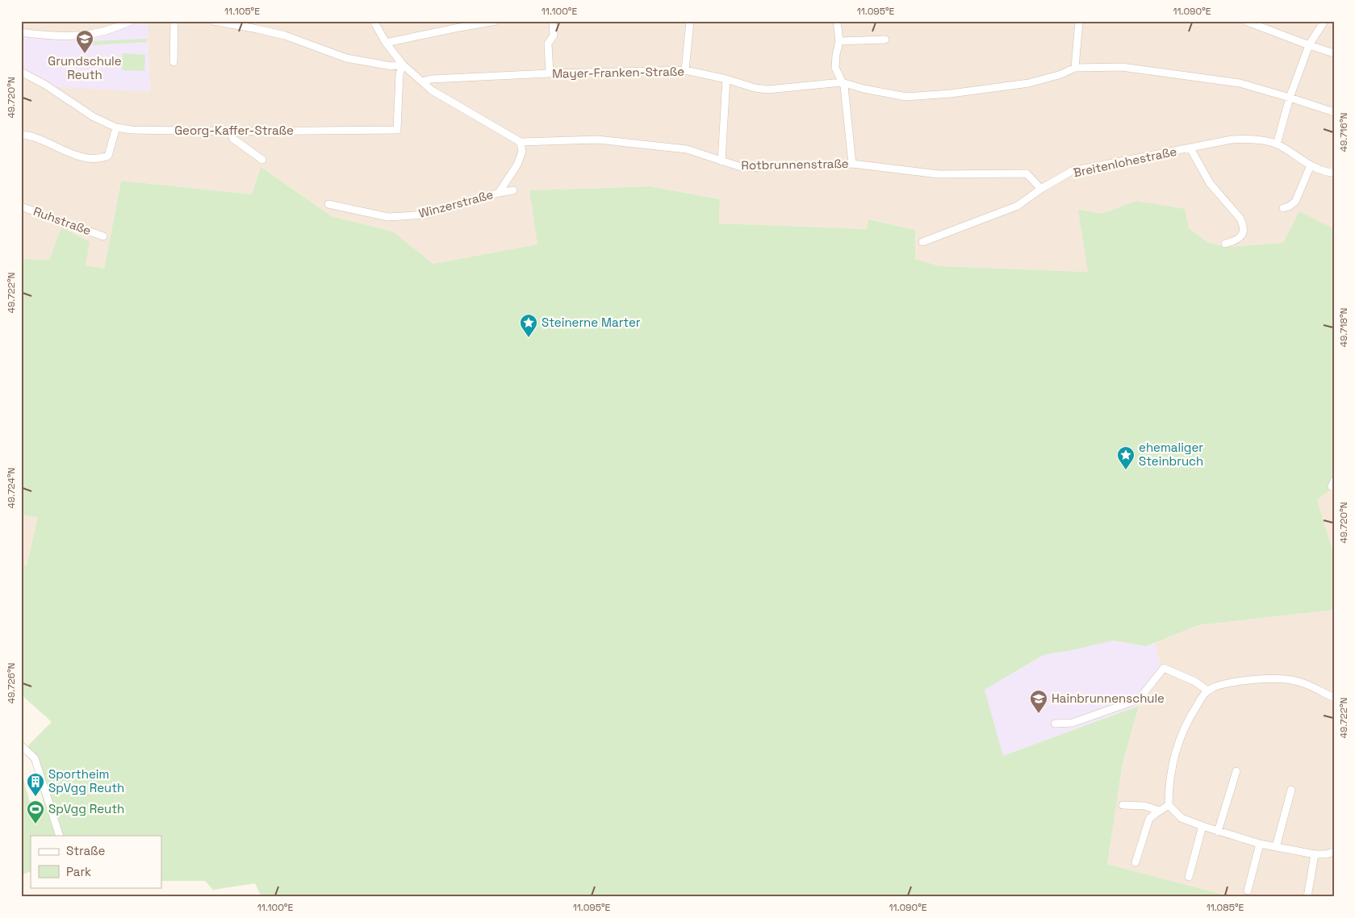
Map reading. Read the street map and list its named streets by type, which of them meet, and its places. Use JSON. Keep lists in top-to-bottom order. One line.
{"streets":{"street":["Mayer-Franken-Straße","Georg-Kaffer-Straße","Breitenlohestraße","Rotbrunnenstraße","Winzerstraße","Ruhstraße"]},"crossings":[["Breitenlohestraße","Rotbrunnenstraße"]],"places":{"school or university":["Grundschule Reuth","Hainbrunnenschule"],"place":["Steinerne Marter","ehemaliger Steinbruch"],"building":["Sportheim SpVgg Reuth"],"sports":["SpVgg Reuth"]},"legend":["Straße","Park"],"coordinates":["11.105°E","11.100°E","11.095°E","11.090°E","49.720°N","49.716°N","49.722°N","49.718°N","49.724°N","49.726°N","11.085°E"]}
